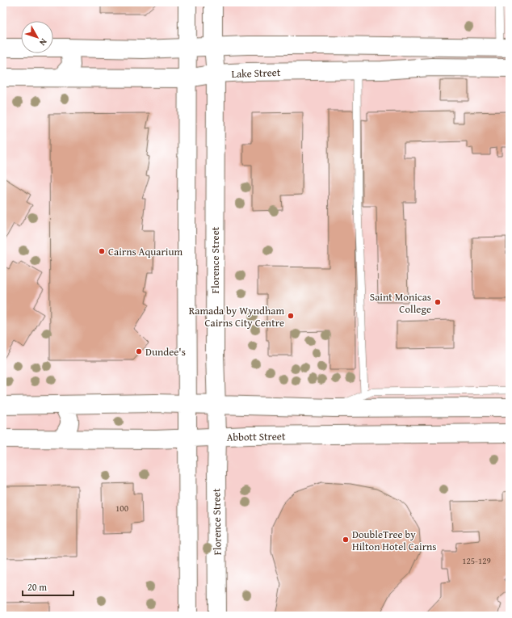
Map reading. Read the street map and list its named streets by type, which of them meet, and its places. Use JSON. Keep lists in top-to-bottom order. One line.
{"streets":{"street":["Lake Street","Florence Street","Abbott Street"]},"crossings":[["Lake Street","Florence Street"],["Florence Street","Abbott Street"]],"places":["Cairns Aquarium","Saint Monicas College","Ramada by Wyndham Cairns City Centre","Dundee's","DoubleTree by Hilton Hotel Cairns"],"house_numbers":["100","125-129"],"scale_bar":"20 m","north":"bottom right"}
